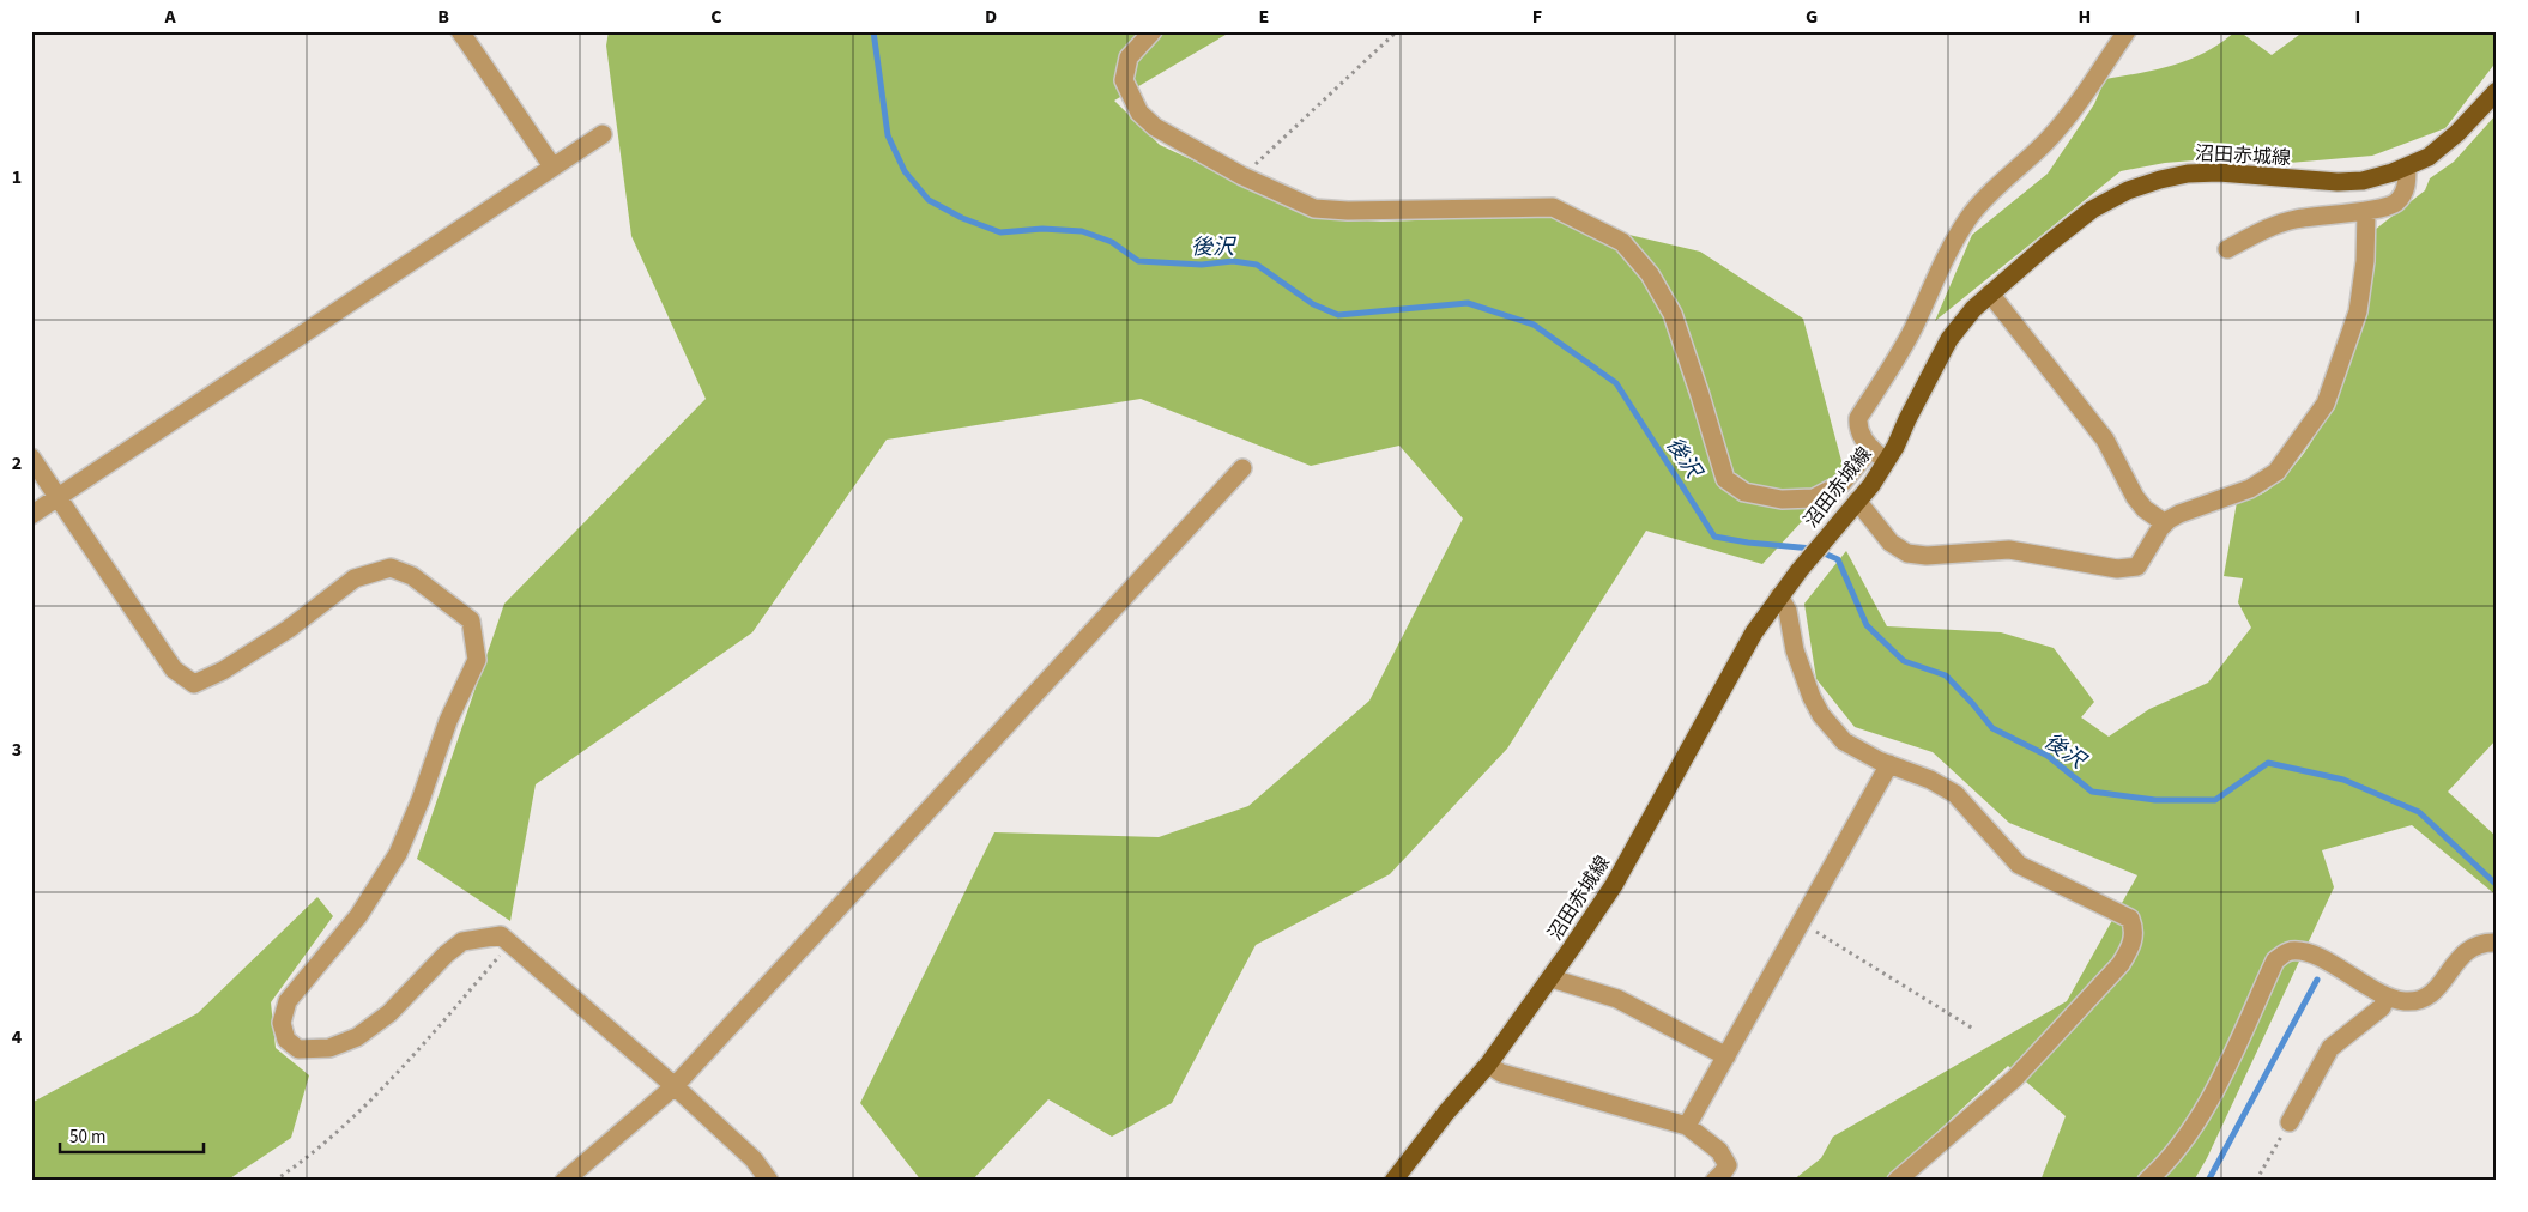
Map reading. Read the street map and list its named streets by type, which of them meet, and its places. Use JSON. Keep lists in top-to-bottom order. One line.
{"streets":{"main road":["沼田赤城線"]},"water":["後沢"],"scale_bar":"50 m","grid":{"columns":["A","B","C","D","E","F","G","H","I"],"rows":["1","2","3","4"]}}
